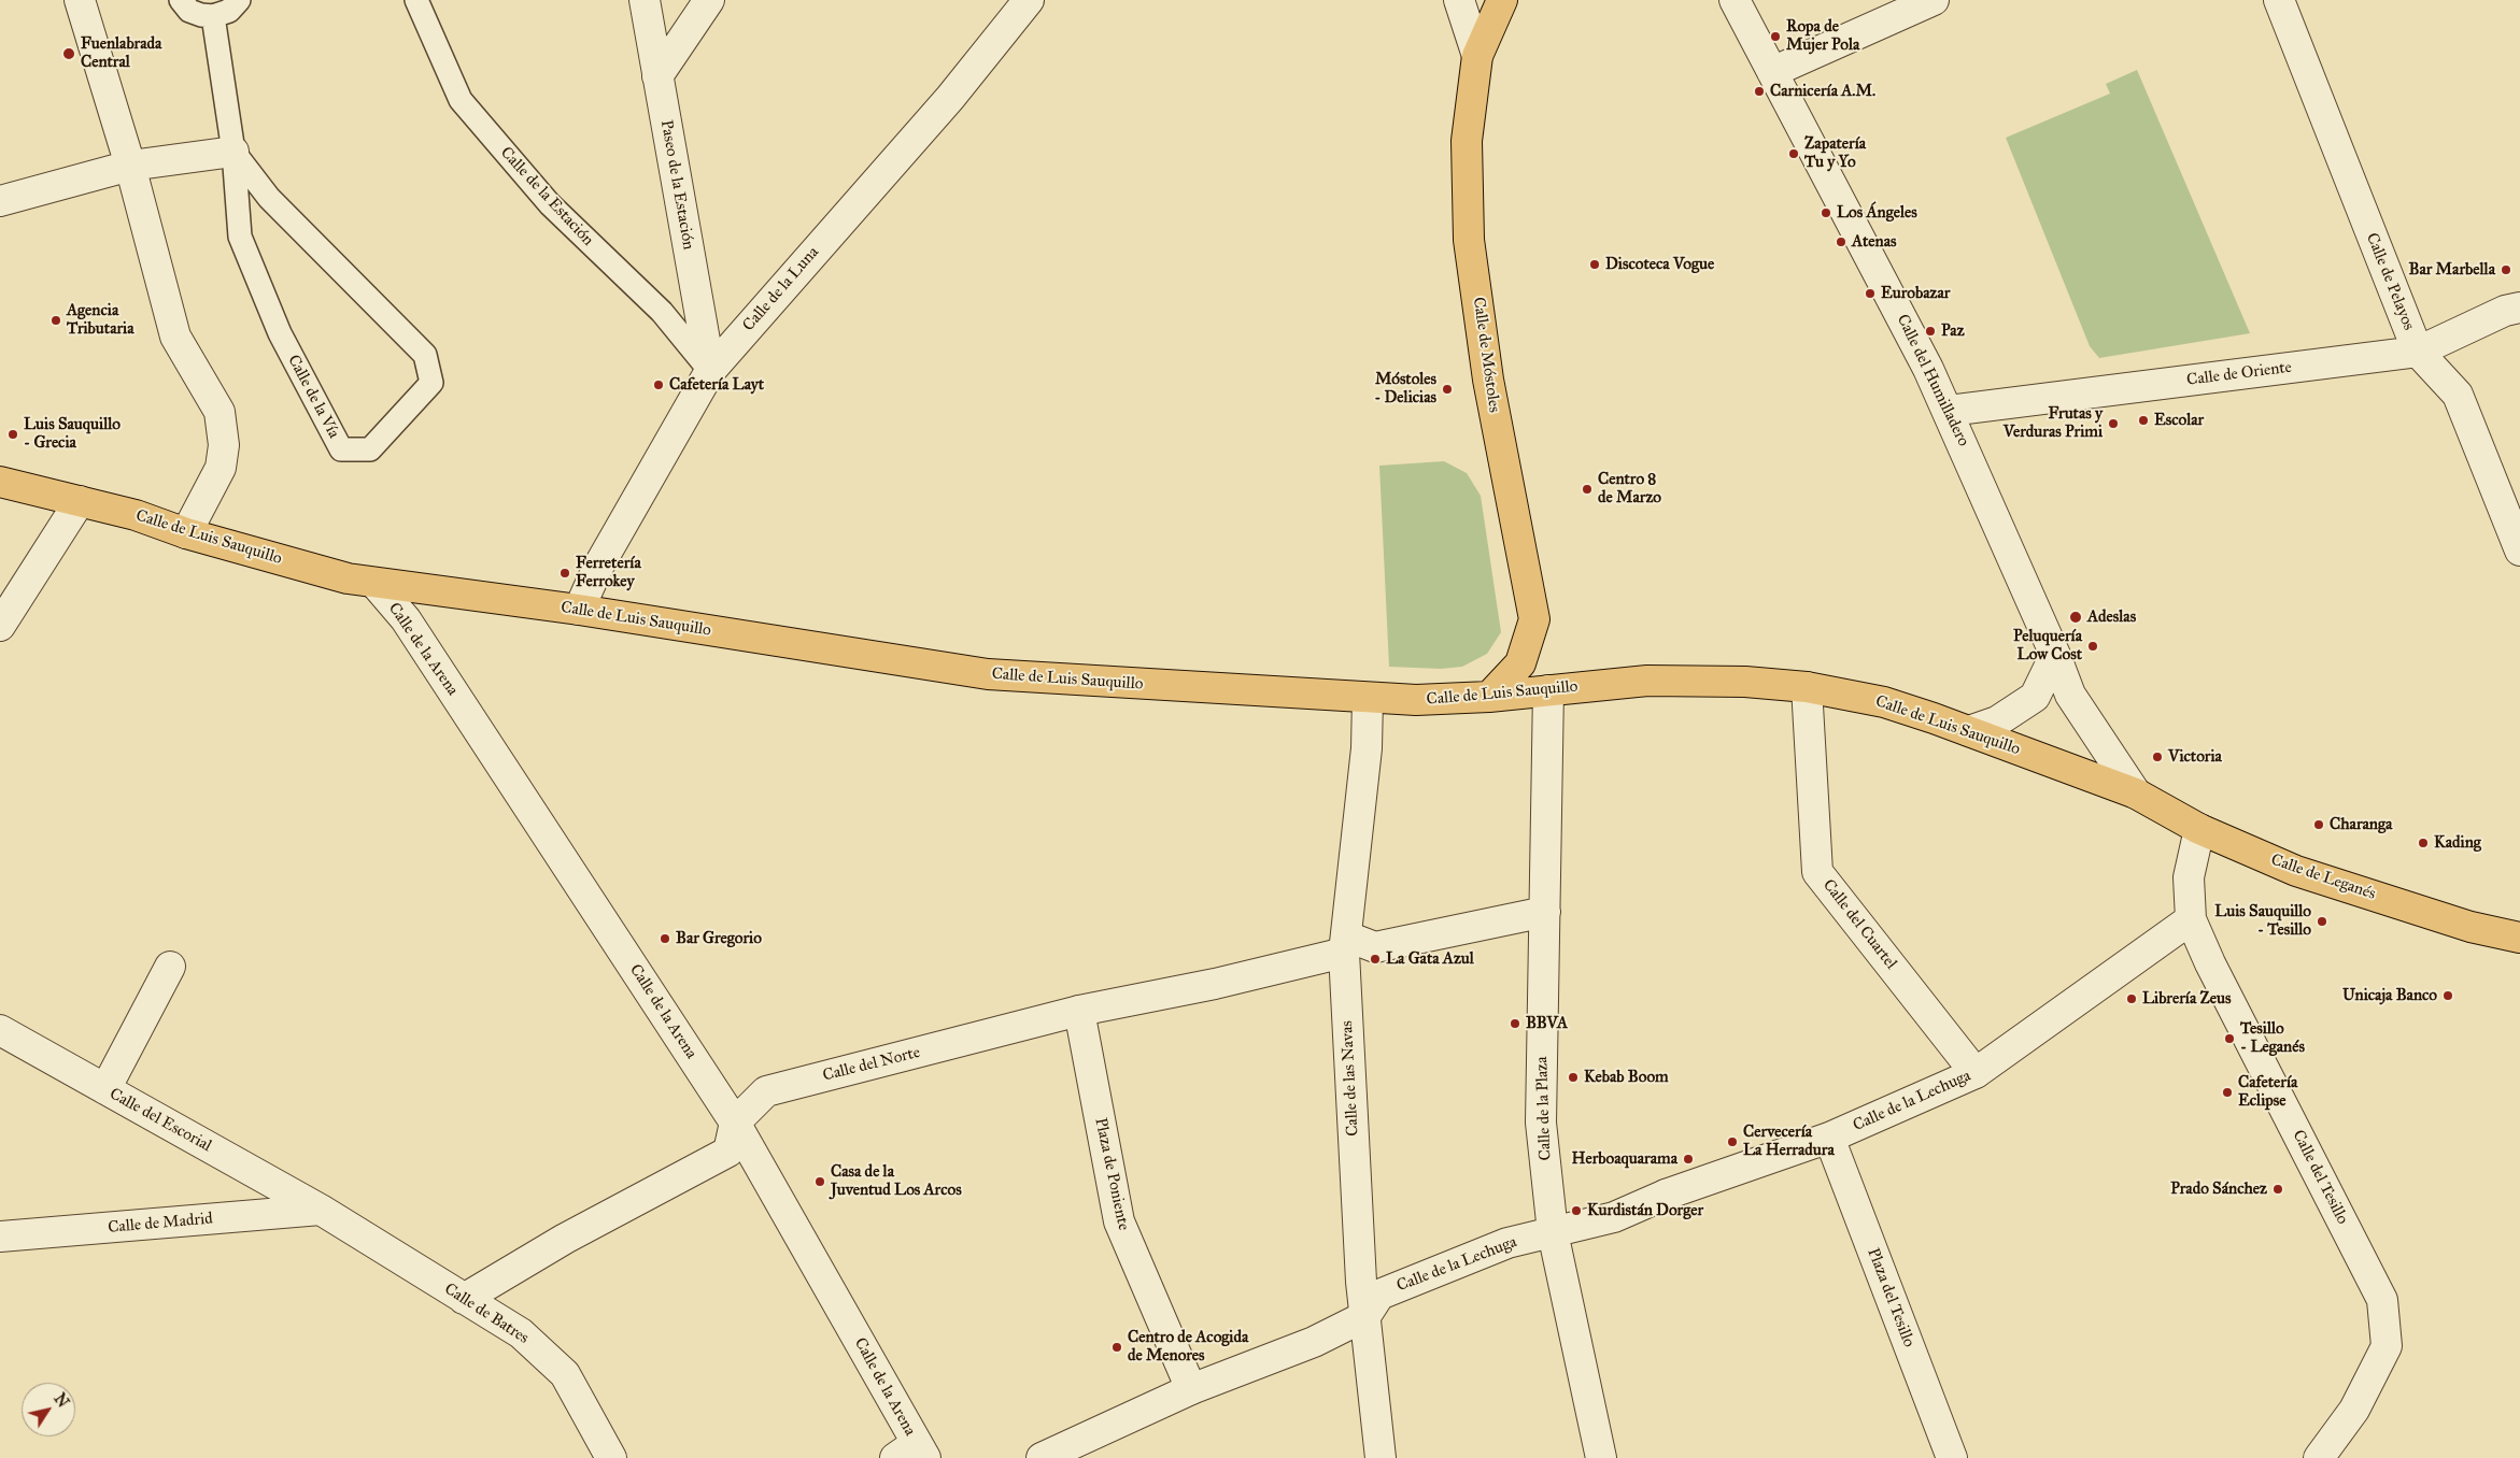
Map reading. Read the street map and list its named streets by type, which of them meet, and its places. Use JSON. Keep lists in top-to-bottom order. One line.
{"streets":{"main road":["Calle de Móstoles","Calle de Luis Sauquillo","Calle de Leganés"],"street":["Paseo de la Estación","Calle de Pelayos","Calle de la Luna","Calle de Oriente","Calle del Humilladero","Calle de la Arena","Calle del Cuartel","Calle del Norte","Calle de las Navas","Calle de la Lechuga","Calle de la Plaza","Calle del Escorial","Plaza de Poniente","Calle del Tesillo","Calle de Madrid","Plaza del Tesillo","Calle de Batres"],"lane":["Calle de la Estación","Calle de la Vía"]},"crossings":[["Paseo de la Estación","Calle de la Estación"],["Paseo de la Estación","Calle de la Luna"],["Calle de la Estación","Calle de la Luna"],["Calle de Pelayos","Calle de Oriente"],["Calle de la Luna","Calle de Luis Sauquillo"],["Calle de Móstoles","Calle de Luis Sauquillo"],["Calle de Oriente","Calle del Humilladero"],["Calle del Humilladero","Calle de Luis Sauquillo"],["Calle del Humilladero","Calle de Leganés"],["Calle de Luis Sauquillo","Calle de la Arena"],["Calle de Luis Sauquillo","Calle de Leganés"],["Calle de Luis Sauquillo","Calle del Cuartel"],["Calle de Luis Sauquillo","Calle de las Navas"],["Calle de Luis Sauquillo","Calle de la Plaza"],["Calle de la Arena","Calle del Norte"],["Calle de Leganés","Calle del Tesillo"],["Calle del Cuartel","Calle de la Lechuga"],["Calle del Norte","Calle de las Navas"],["Calle del Norte","Plaza de Poniente"],["Calle de las Navas","Calle de la Lechuga"],["Calle de la Lechuga","Calle de la Plaza"],["Calle de la Lechuga","Plaza de Poniente"],["Calle de la Lechuga","Calle del Tesillo"],["Calle de la Lechuga","Plaza del Tesillo"],["Calle del Escorial","Calle de Madrid"],["Calle del Escorial","Calle de Batres"],["Calle de Madrid","Calle de Batres"]],"places":["Ropa de Mujer Pola","Fuenlabrada Central","Carnicería A.M.","Zapatería Tu y Yo","Los Ángeles","Atenas","Discoteca Vogue","Bar Marbella","Eurobazar","Agencia Tributaria","Paz","Cafetería Layt","Móstoles - Delicias","Escolar","Frutas y Verduras Primi","Luis Sauquillo - Grecia","Centro 8 de Marzo","Ferretería Ferrokey","Adeslas","Peluquería Low Cost","Victoria","Charanga","Kading","Luis Sauquillo - Tesillo","Bar Gregorio","La Gata Azul","Unicaja Banco","Librería Zeus","BBVA","Tesillo - Leganés","Kebab Boom","Cafetería Eclipse","Cervecería La Herradura","Herboaquarama","Casa de la Juventud Los Arcos","Prado Sánchez","Kurdistán Dorger","Centro de Acogida de Menores"],"north":"top right"}
